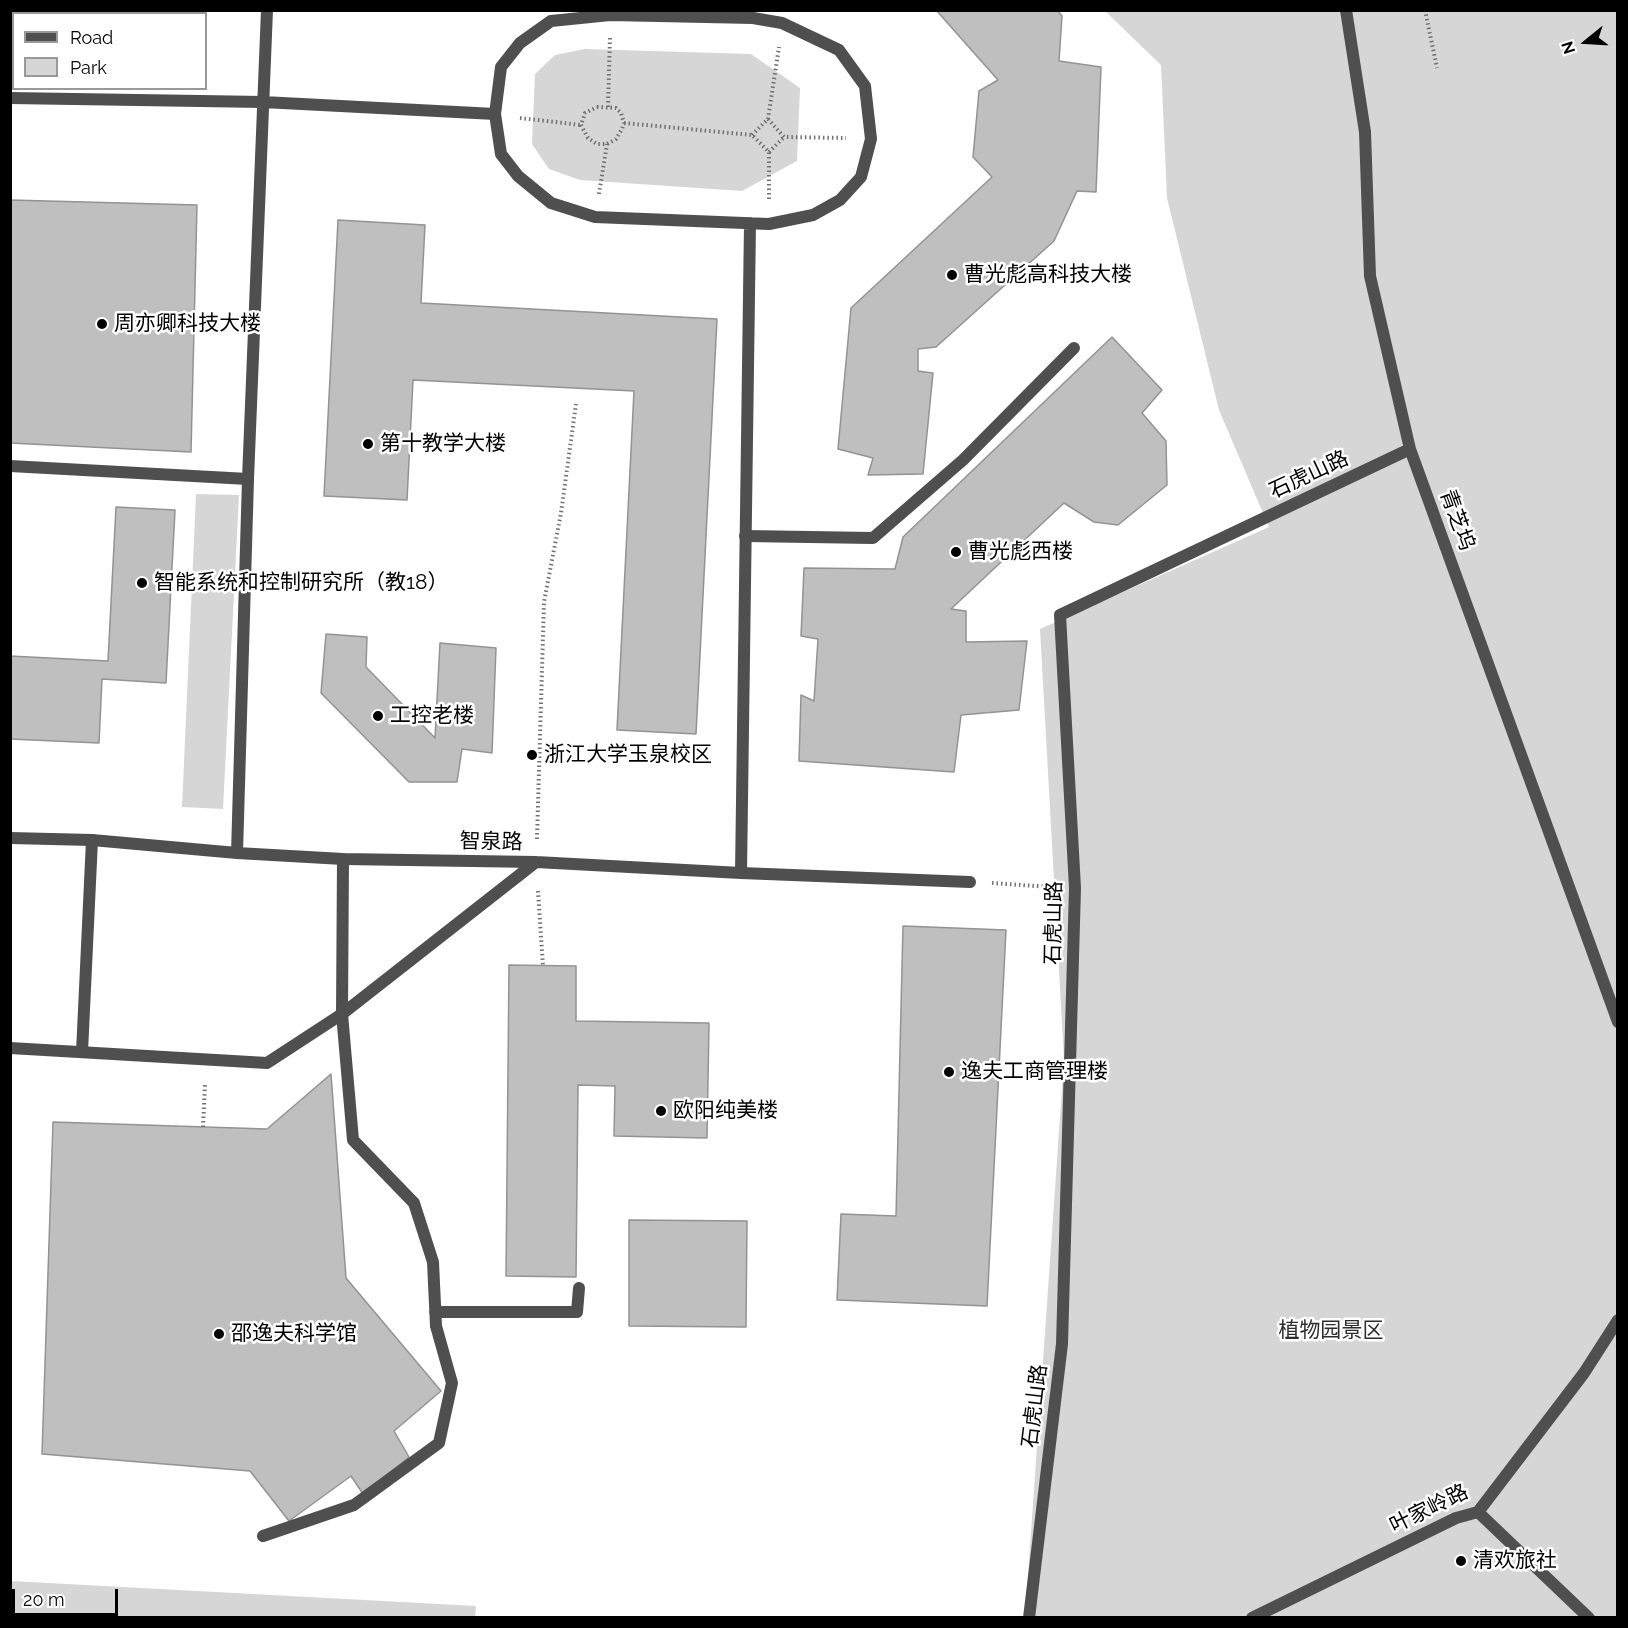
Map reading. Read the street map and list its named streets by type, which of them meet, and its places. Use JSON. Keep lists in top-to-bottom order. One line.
{"streets":{"street":["石虎山路","青芝坞","智泉路","叶家岭路"]},"crossings":[["石虎山路","青芝坞"]],"parks":["植物园景区"],"places":["曹光彪高科技大楼","周亦卿科技大楼","第十教学大楼","曹光彪西楼","智能系统和控制研究所（教18）","工控老楼","浙江大学玉泉校区","逸夫工商管理楼","欧阳纯美楼","邵逸夫科学馆","清欢旅社"],"legend":["Road","Park"],"scale_bar":"20 m","north":"left"}
